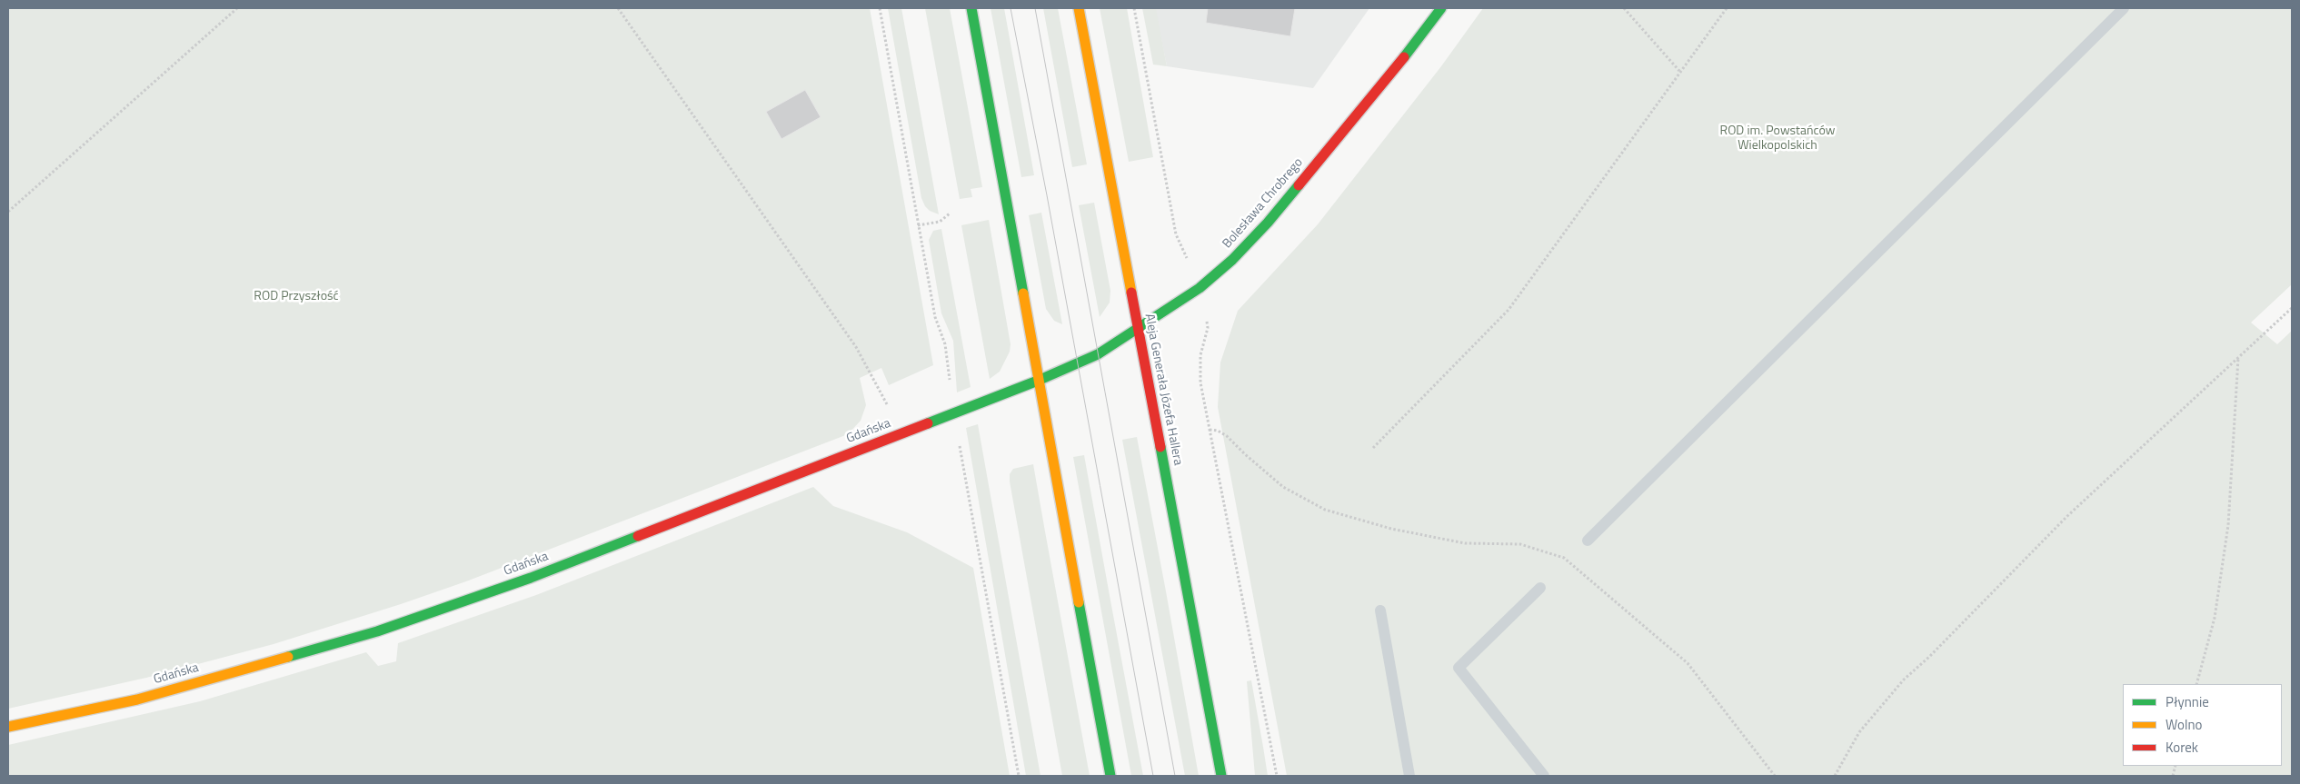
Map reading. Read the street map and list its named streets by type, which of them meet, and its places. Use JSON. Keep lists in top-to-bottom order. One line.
{"streets":{"street":["Bolesława Chrobrego","Aleja Generała Józefa Hallera","Gdańska"]},"crossings":[["Bolesława Chrobrego","Aleja Generała Józefa Hallera"],["Bolesława Chrobrego","Gdańska"]],"parks":["ROD im. Powstańców Wielkopolskich","ROD Przyszłość"],"legend":["Płynnie","Wolno","Korek"]}
